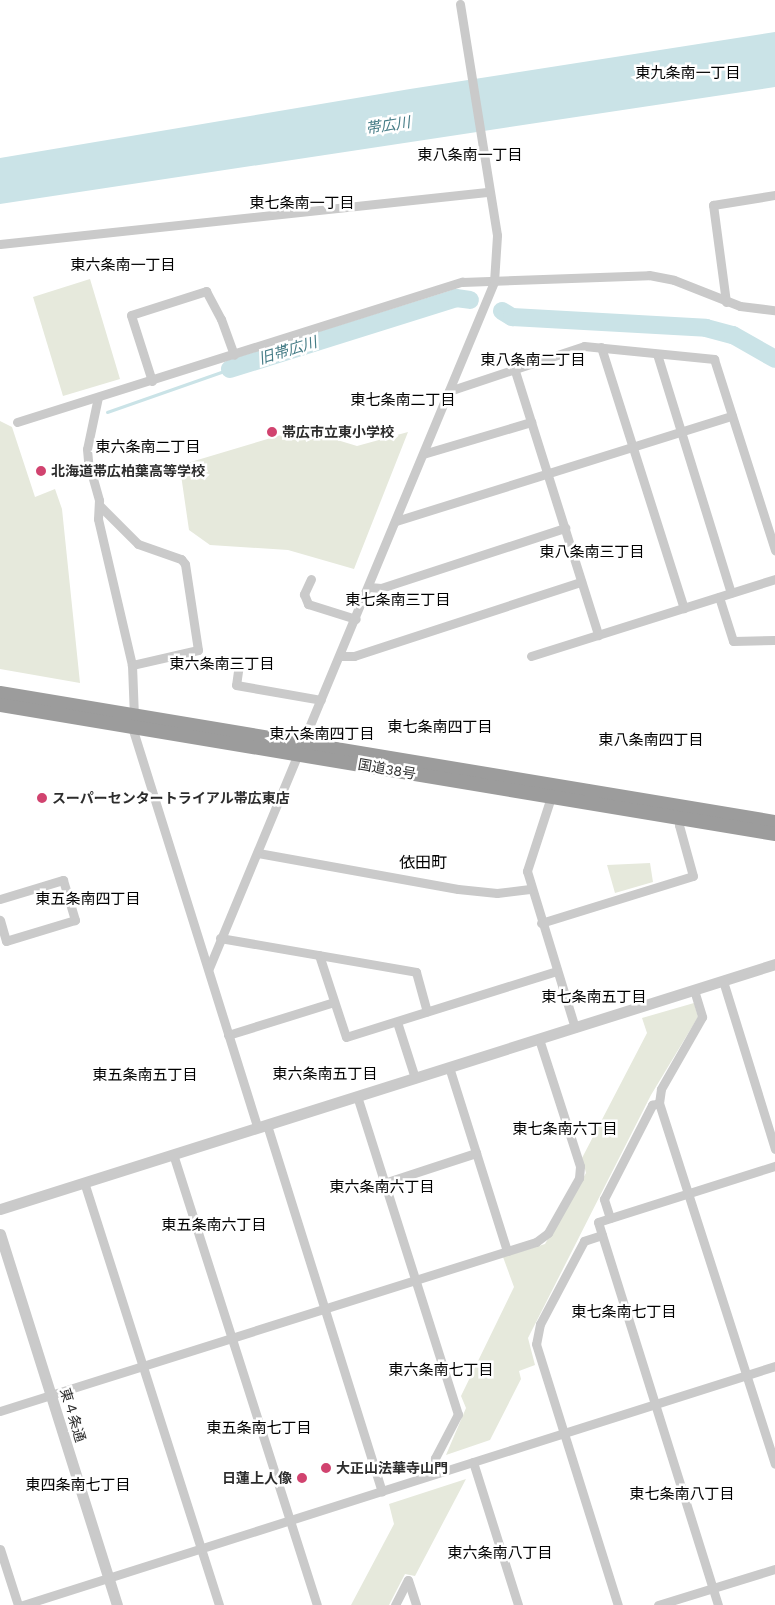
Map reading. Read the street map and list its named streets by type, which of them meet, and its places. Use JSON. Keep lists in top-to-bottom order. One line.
{"streets":{"highway":["国道38号"],"street":["東４条通"]},"districts":["東九条南一丁目","東八条南一丁目","東七条南一丁目","東六条南一丁目","東八条南二丁目","東七条南二丁目","東六条南二丁目","東八条南三丁目","東七条南三丁目","東六条南三丁目","東七条南四丁目","東六条南四丁目","東八条南四丁目","依田町","東五条南四丁目","東七条南五丁目","東六条南五丁目","東五条南五丁目","東七条南六丁目","東六条南六丁目","東五条南六丁目","東七条南七丁目","東六条南七丁目","東五条南七丁目","東四条南七丁目","東七条南八丁目","東六条南八丁目"],"water":["帯広川","旧帯広川"],"places":["帯広市立東小学校","北海道帯広柏葉高等学校","スーパーセンタートライアル帯広東店","大正山法華寺山門","日蓮上人像"]}
